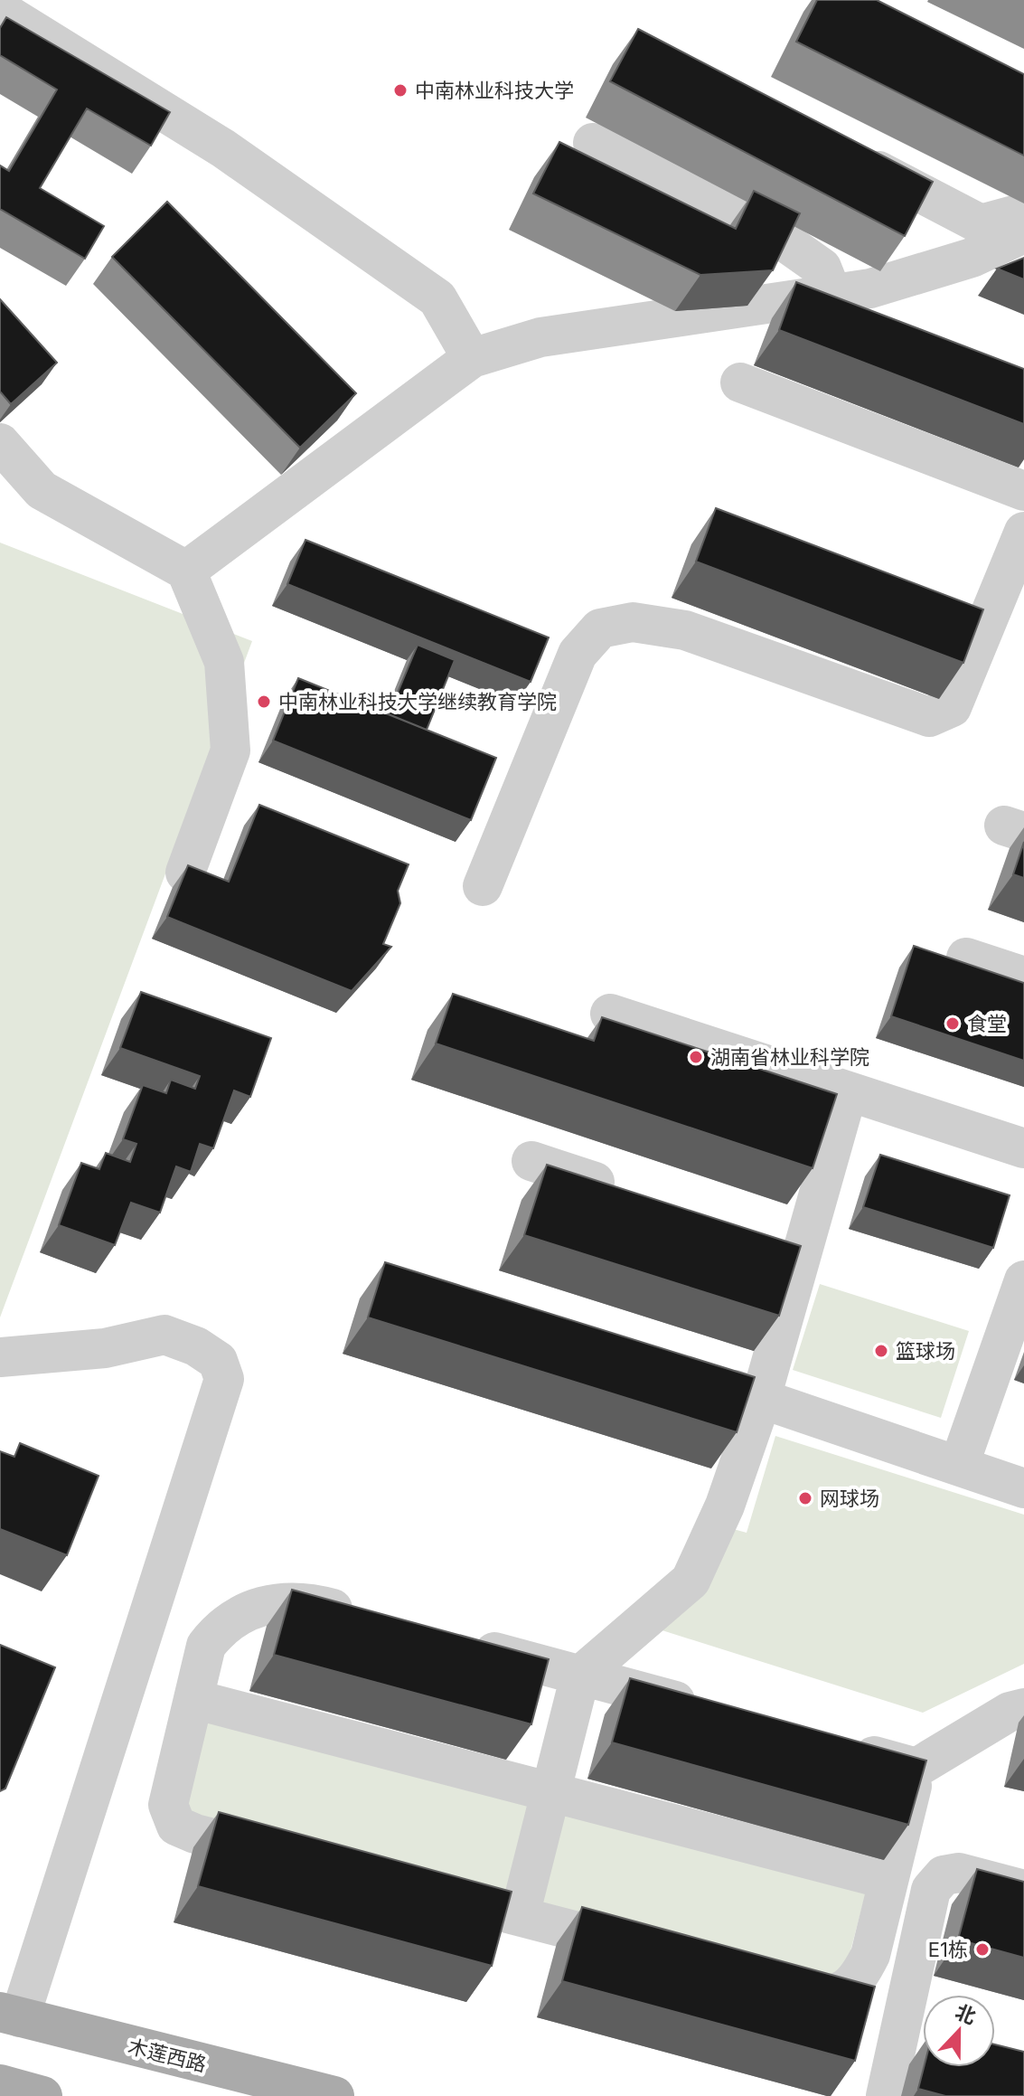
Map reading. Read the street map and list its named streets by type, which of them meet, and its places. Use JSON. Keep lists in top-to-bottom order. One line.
{"streets":{"main road":["木莲西路"]},"places":["中南林业科技大学","中南林业科技大学继续教育学院","食堂","湖南省林业科学院","篮球场","网球场","E1栋"],"north":"top"}
